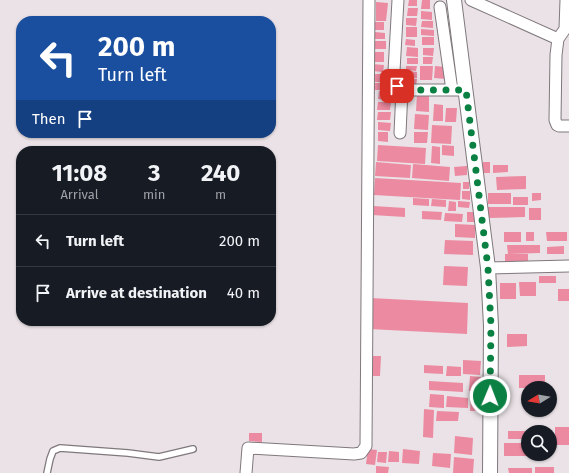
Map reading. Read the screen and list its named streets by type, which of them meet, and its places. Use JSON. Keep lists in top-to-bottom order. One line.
{"north":"left","page":{"turn":["200 m","Turn left"],"then":"Then","eta":["11:08","Arrival","3","min","240","m"],"list":[{"name":"Turn left","value":"200 m"},{"name":"Arrive at destination","value":"40 m"}]}}
